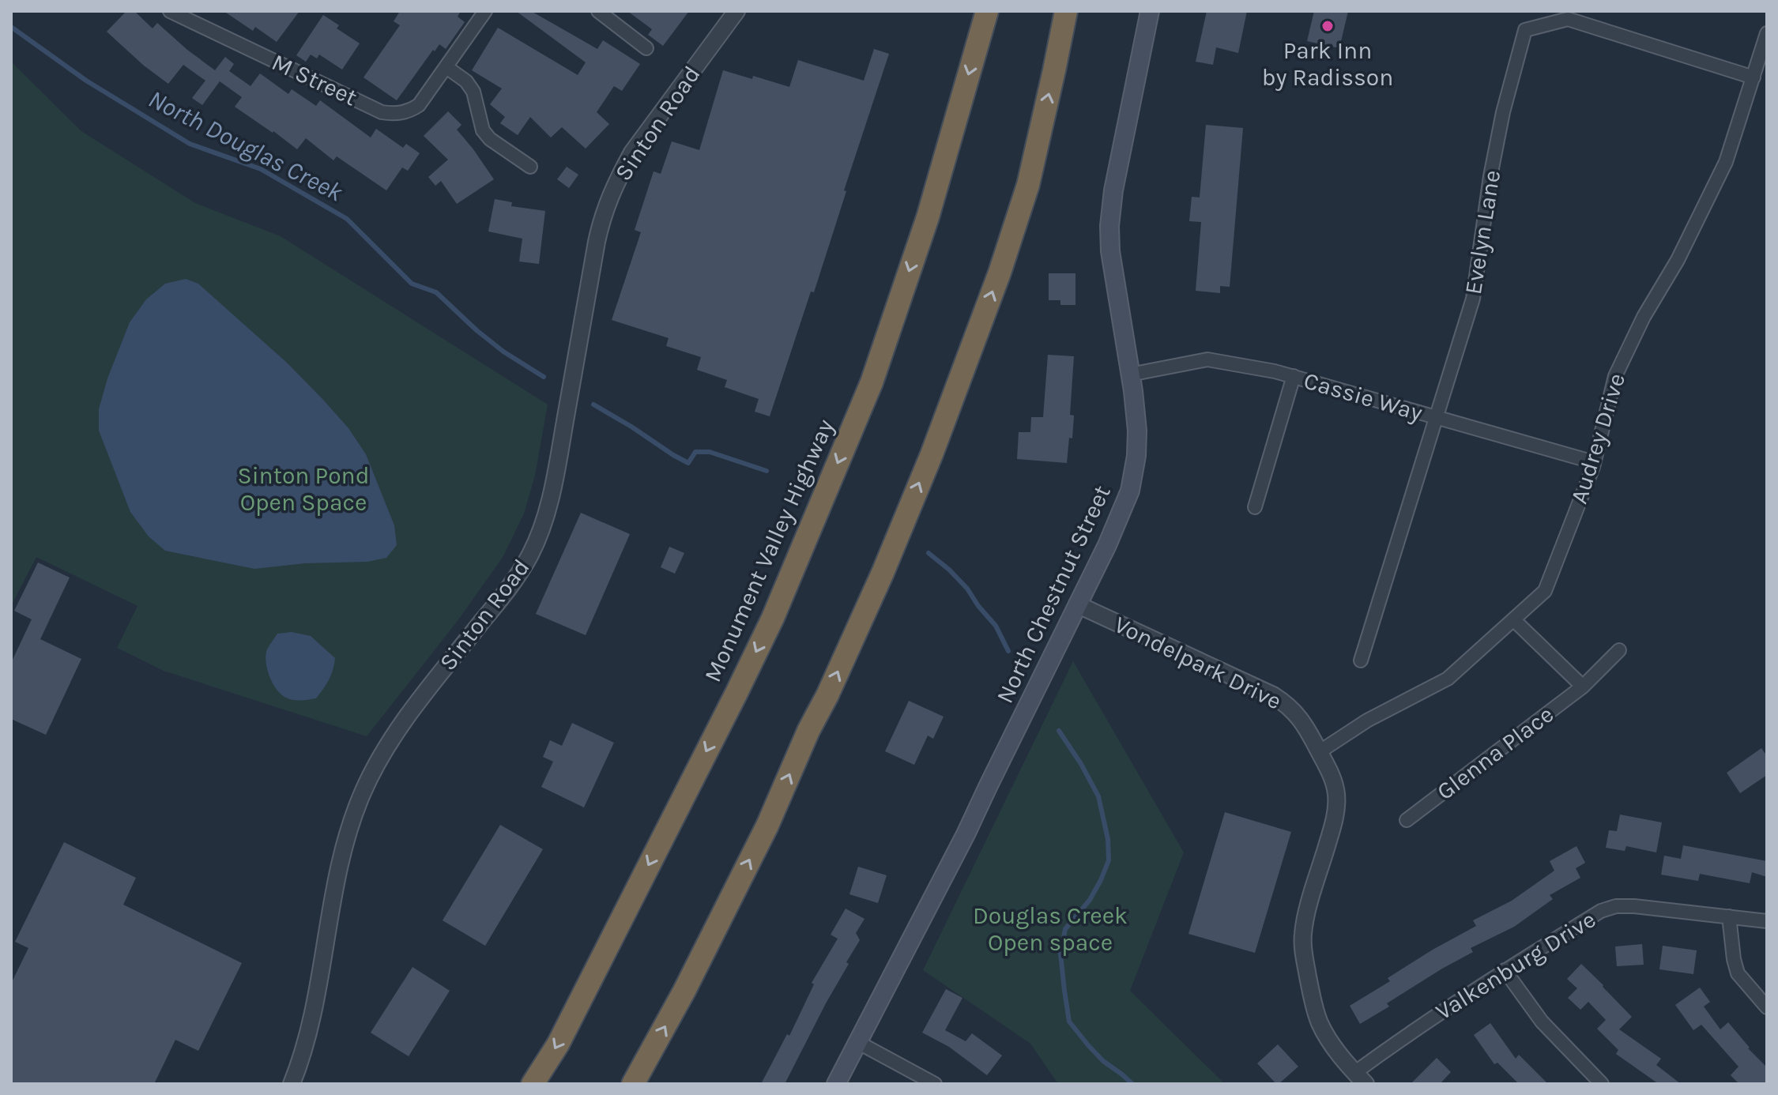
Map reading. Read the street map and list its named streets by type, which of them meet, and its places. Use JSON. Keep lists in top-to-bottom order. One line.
{"streets":{"highway":["Monument Valley Highway"],"main road":["North Chestnut Street"],"street":["M Street","Sinton Road","Evelyn Lane","Cassie Way","Audrey Drive","Vondelpark Drive","Glenna Place","Valkenburg Drive"]},"crossings":[["Evelyn Lane","Cassie Way"],["Evelyn Lane","Audrey Drive"],["Cassie Way","Audrey Drive"],["Cassie Way","North Chestnut Street"],["Audrey Drive","Vondelpark Drive"],["North Chestnut Street","Vondelpark Drive"],["Vondelpark Drive","Valkenburg Drive"]],"water":["North Douglas Creek"],"parks":["Sinton Pond Open Space","Douglas Creek Open space"],"places":["Park Inn by Radisson"]}
